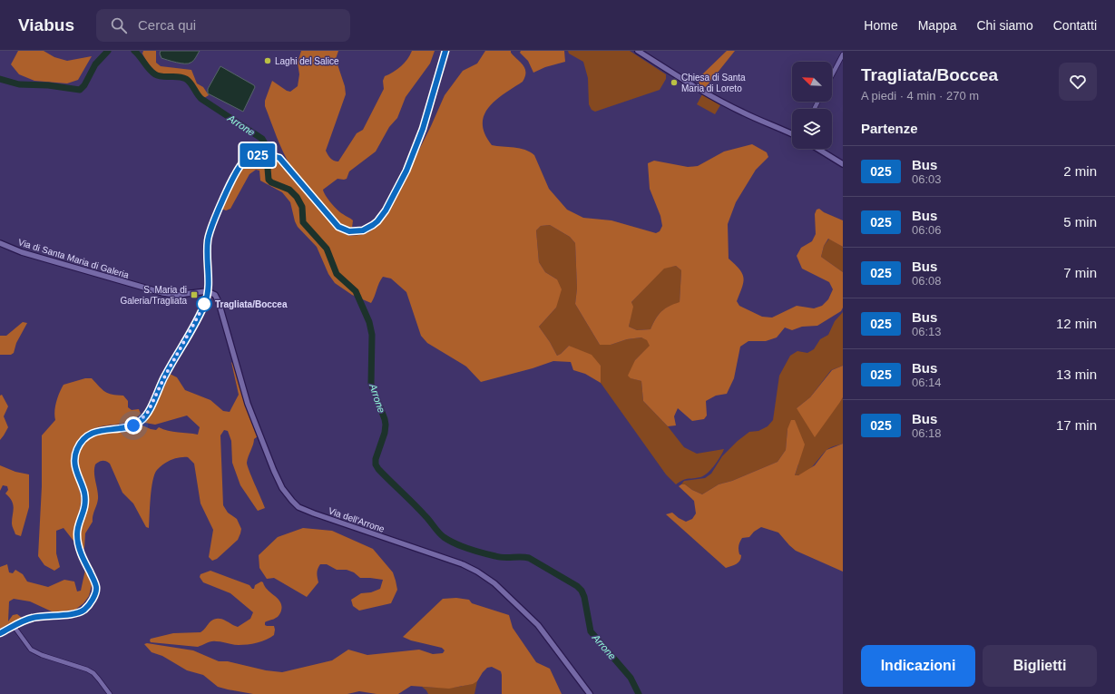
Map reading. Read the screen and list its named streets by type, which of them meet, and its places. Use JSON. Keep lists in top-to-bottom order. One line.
{"streets":{"street":["Via di Santa Maria di Galeria","Via dell'Arrone"]},"crossings":[["Via di Santa Maria di Galeria","Via dell'Arrone"]],"water":["Arrone"],"places":{"other":["Laghi del Salice","Chiesa di Santa Maria di Loreto","Tragliata/Boccea"],"transit":["S. Maria di Galeria/Tragliata"]},"lines":["bus line 025"],"north":"top left","page":{"header":"Viabus","search":"Cerca qui","nav":["Home","Mappa","Chi siamo","Contatti"],"on_map":"025","heading":[["Tragliata/Boccea","A piedi · 4 min · 270 m"],"Partenze"],"list":[{"mark":"025","name":"Bus","note":"06:03","value":"2 min"},{"mark":"025","name":"Bus","note":"06:06","value":"5 min"},{"mark":"025","name":"Bus","note":"06:08","value":"7 min"},{"mark":"025","name":"Bus","note":"06:13","value":"12 min"},{"mark":"025","name":"Bus","note":"06:14","value":"13 min"},{"mark":"025","name":"Bus","note":"06:18","value":"17 min"}],"buttons":["Indicazioni","Biglietti"]}}
